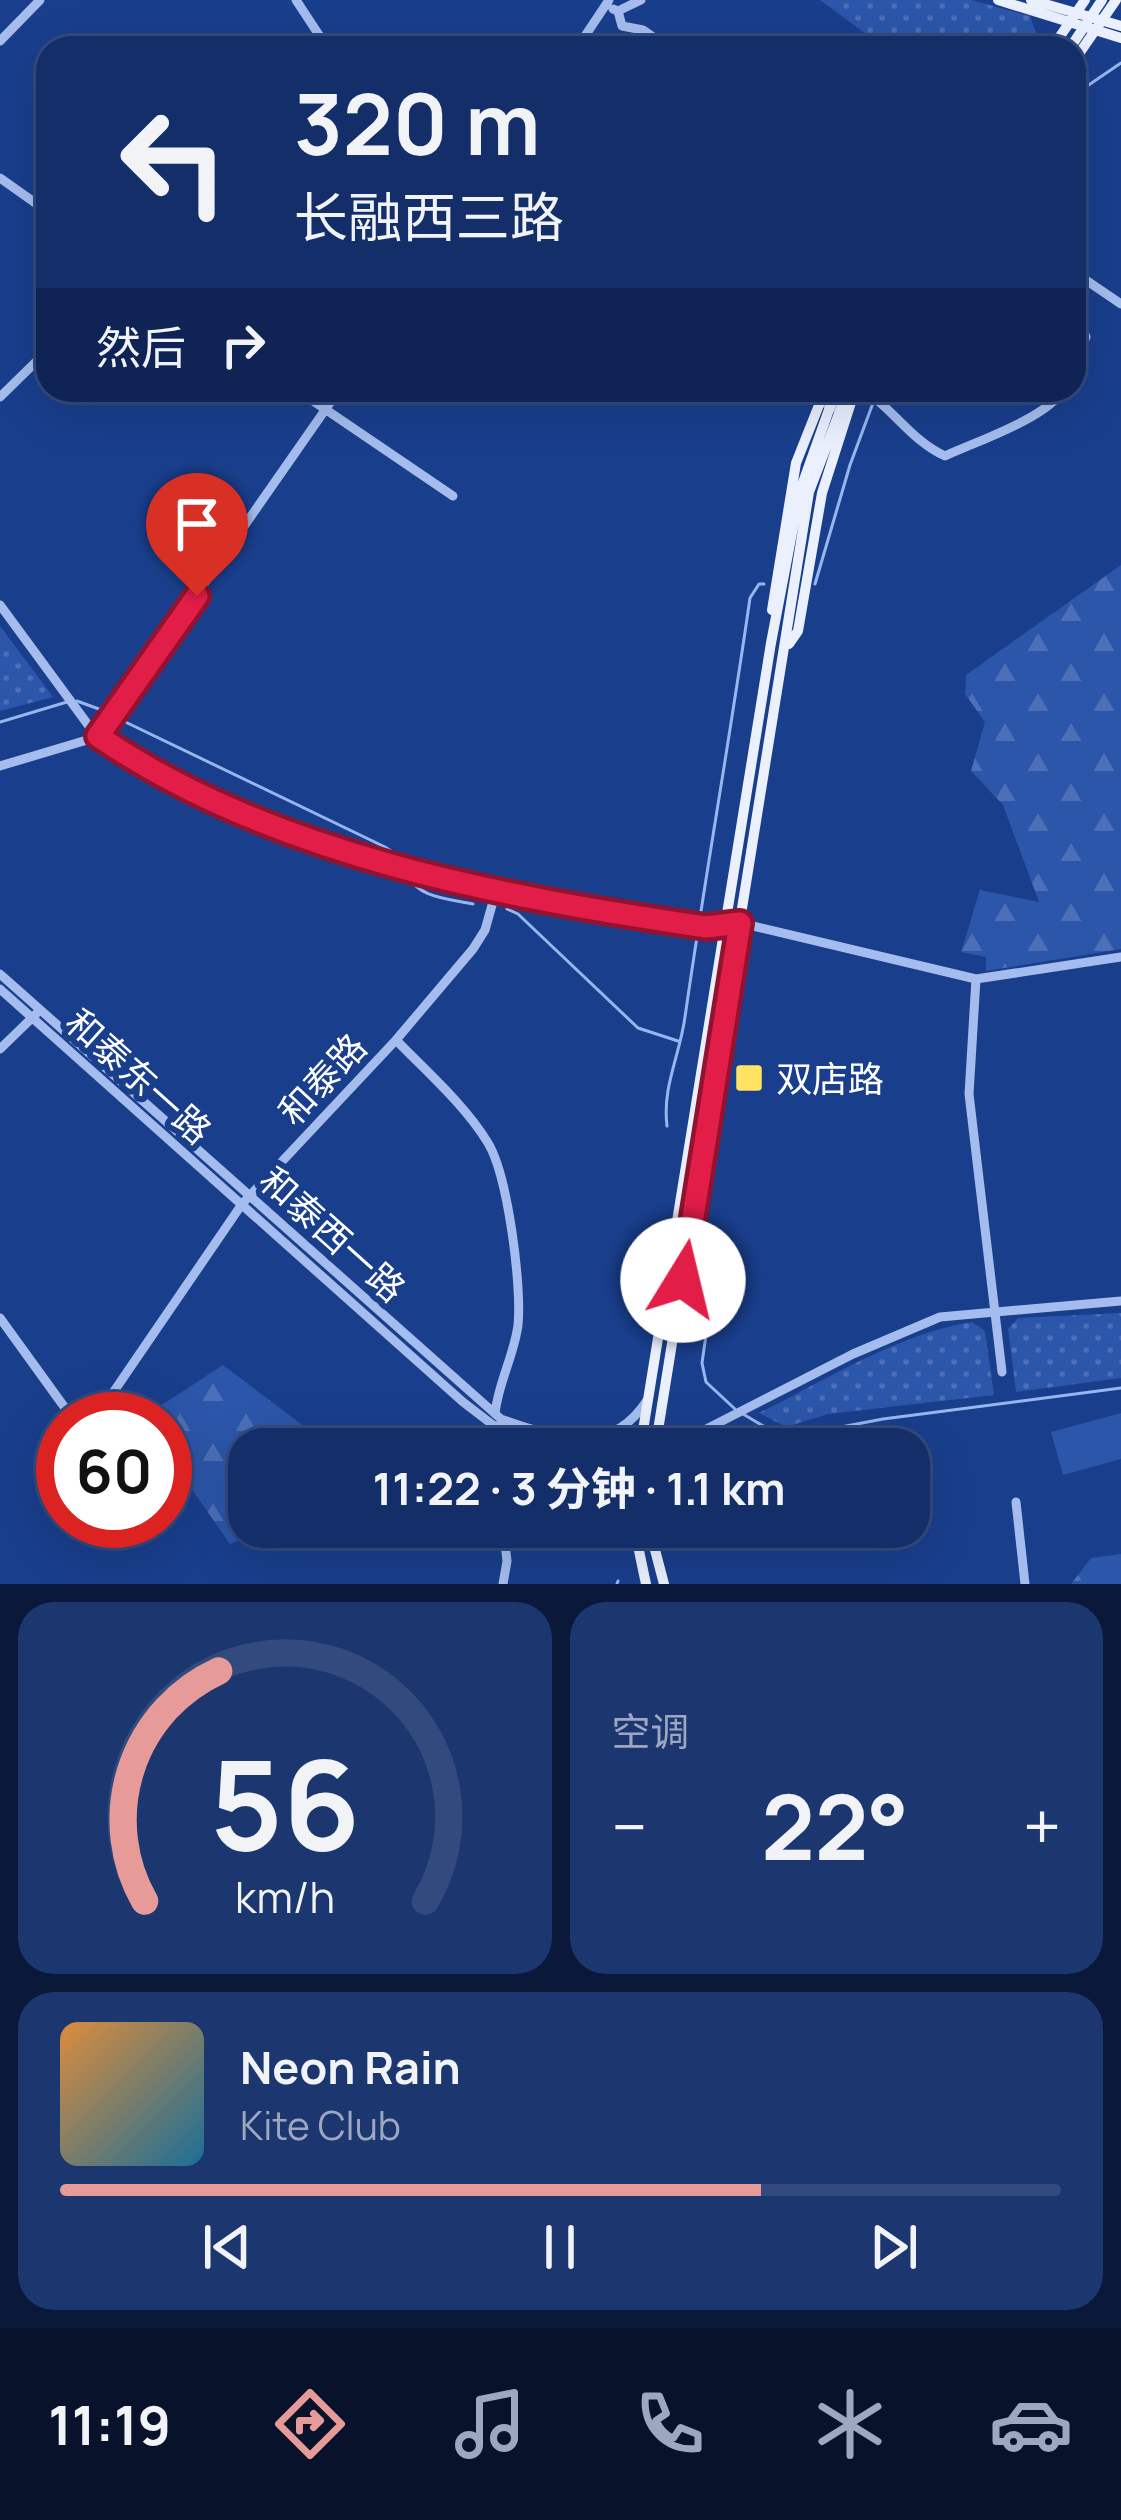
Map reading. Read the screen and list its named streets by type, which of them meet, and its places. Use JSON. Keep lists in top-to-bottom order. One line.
{"streets":{"street":["和泰东一路","和泰路","和泰西一路"]},"crossings":[["和泰东一路","和泰路"],["和泰东一路","和泰西一路"],["和泰路","和泰西一路"]],"places":{"transit":["双店路"]},"page":{"turn":["320 m","长融西三路"],"then":"然后","limit":"60","trip":"11:22 · 3 分钟 · 1.1 km","tile":"空调","heat":["−","22°","+"],"song":["Neon Rain","Kite Club"],"tabs":"11:19","gauge":["56","km/h"]}}
